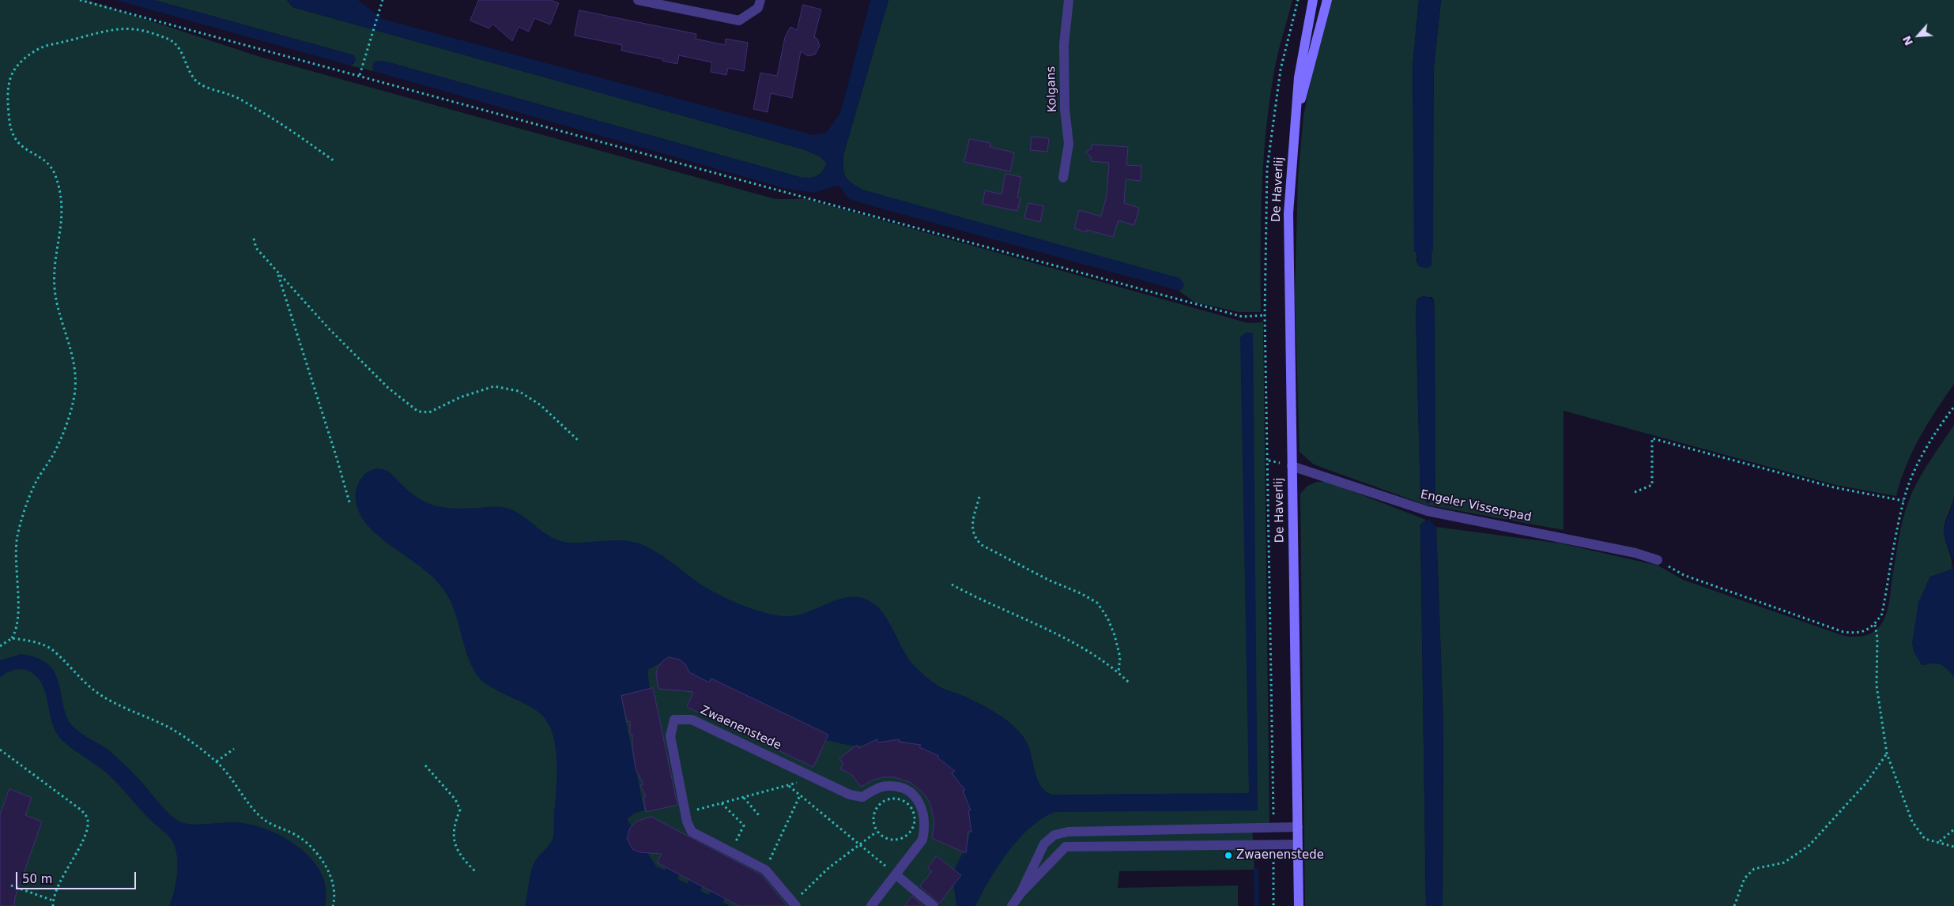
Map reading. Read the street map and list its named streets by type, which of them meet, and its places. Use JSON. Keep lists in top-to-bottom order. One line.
{"streets":{"street":["Kolgans","De Haverlij","Engeler Visserspad","Zwaenenstede"]},"crossings":[["De Haverlij","Engeler Visserspad"]],"places":["Zwaenenstede"],"scale_bar":"50 m","north":"bottom left"}
